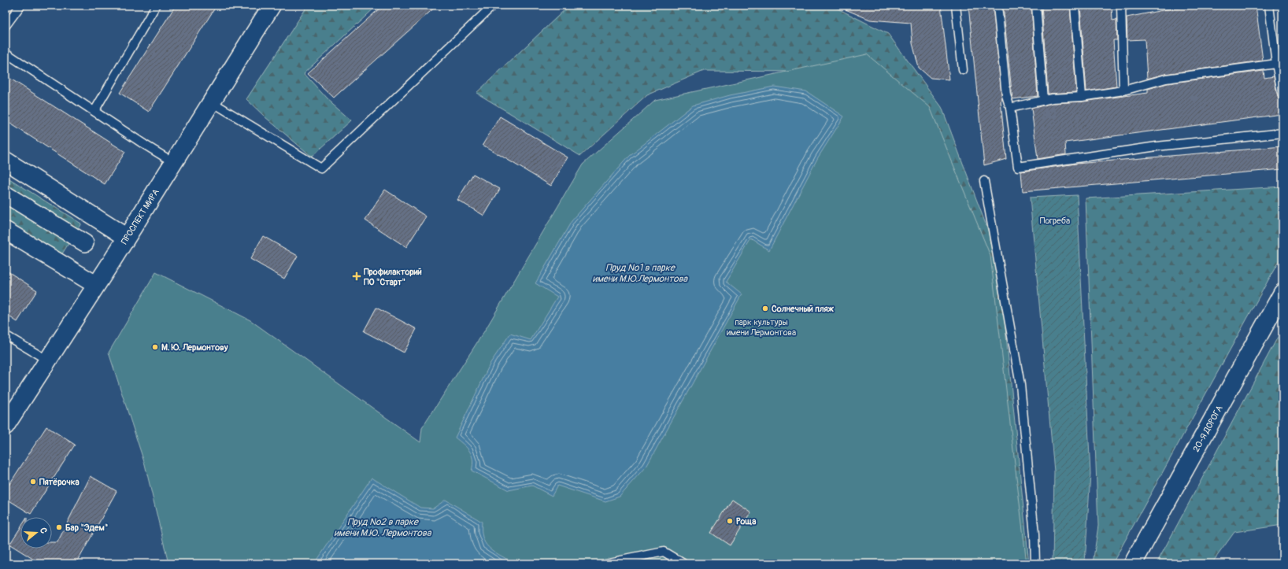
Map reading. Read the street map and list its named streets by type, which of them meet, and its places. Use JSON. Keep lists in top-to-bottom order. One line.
{"streets":{"main road":["ПРОСПЕКТ МИРА","20-Я ДОРОГА"]},"water":["Пруд №1 в парке имени М.Ю.Лермонтова","Пруд №2 в парке имени М.Ю. Лермонтова"],"parks":["Погреба","парк культуры имени Лермонтова"],"places":{"health":["Профилакторий ПО \"Старт\""],"other":["Солнечный пляж","М. Ю. Лермонтову","Пятёрочка","Роща","Бар \"Эдем\""]},"north":"right"}
